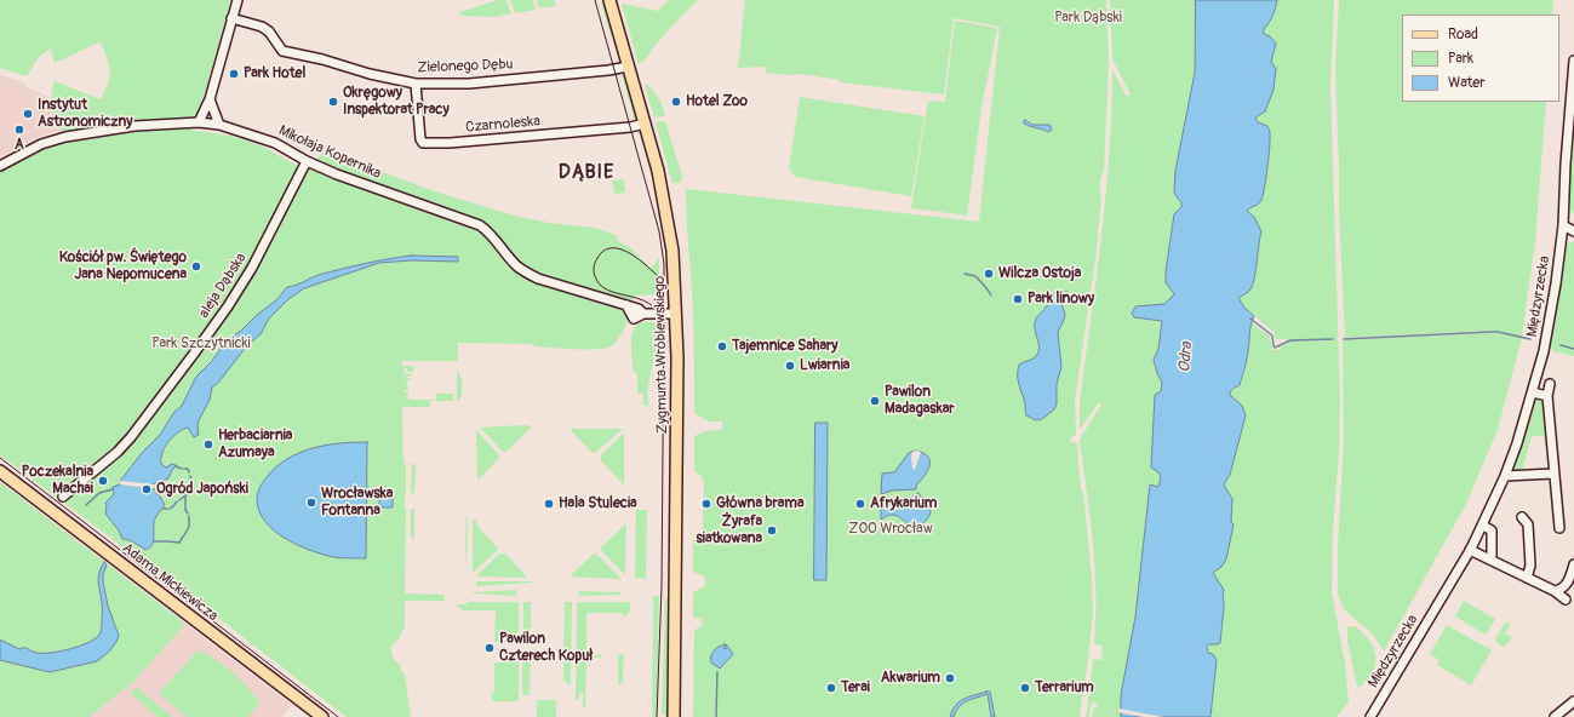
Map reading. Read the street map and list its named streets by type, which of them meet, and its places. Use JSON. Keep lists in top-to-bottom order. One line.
{"streets":{"main road":["Zygmunta Wróblewskiego","Adama Mickiewicza"],"street":["Zielonego Dębu","Czarnoleska","Mikołaja Kopernika","aleja Dąbska","Międzyrzecka"]},"crossings":[["Zielonego Dębu","Czarnoleska"],["Zielonego Dębu","Zygmunta Wróblewskiego"],["Czarnoleska","Zygmunta Wróblewskiego"],["Mikołaja Kopernika","aleja Dąbska"],["Mikołaja Kopernika","Zygmunta Wróblewskiego"]],"districts":["DĄBIE"],"water":["Odra"],"parks":["Park Dąbski","Park Szczytnicki","ZOO Wrocław"],"places":["Park Hotel","Okręgowy Inspektorat Pracy","Hotel Zoo","Instytut Astronomiczny","A","Kościół pw. Świętego Jana Nepomucena","Wilcza Ostoja","Park linowy","Tajemnice Sahary","Lwiarnia","Pawilon Madagaskar","Herbaciarnia Azumaya","Poczekalnia Machai","Ogród Japoński","Wrocławska Fontanna","Hala Stulecia","Główna brama","Afrykarium","Żyrafa siatkowana","Pawilon Czterech Kopuł","Akwarium","Terai","Terrarium"],"legend":["Road","Park","Water"]}
